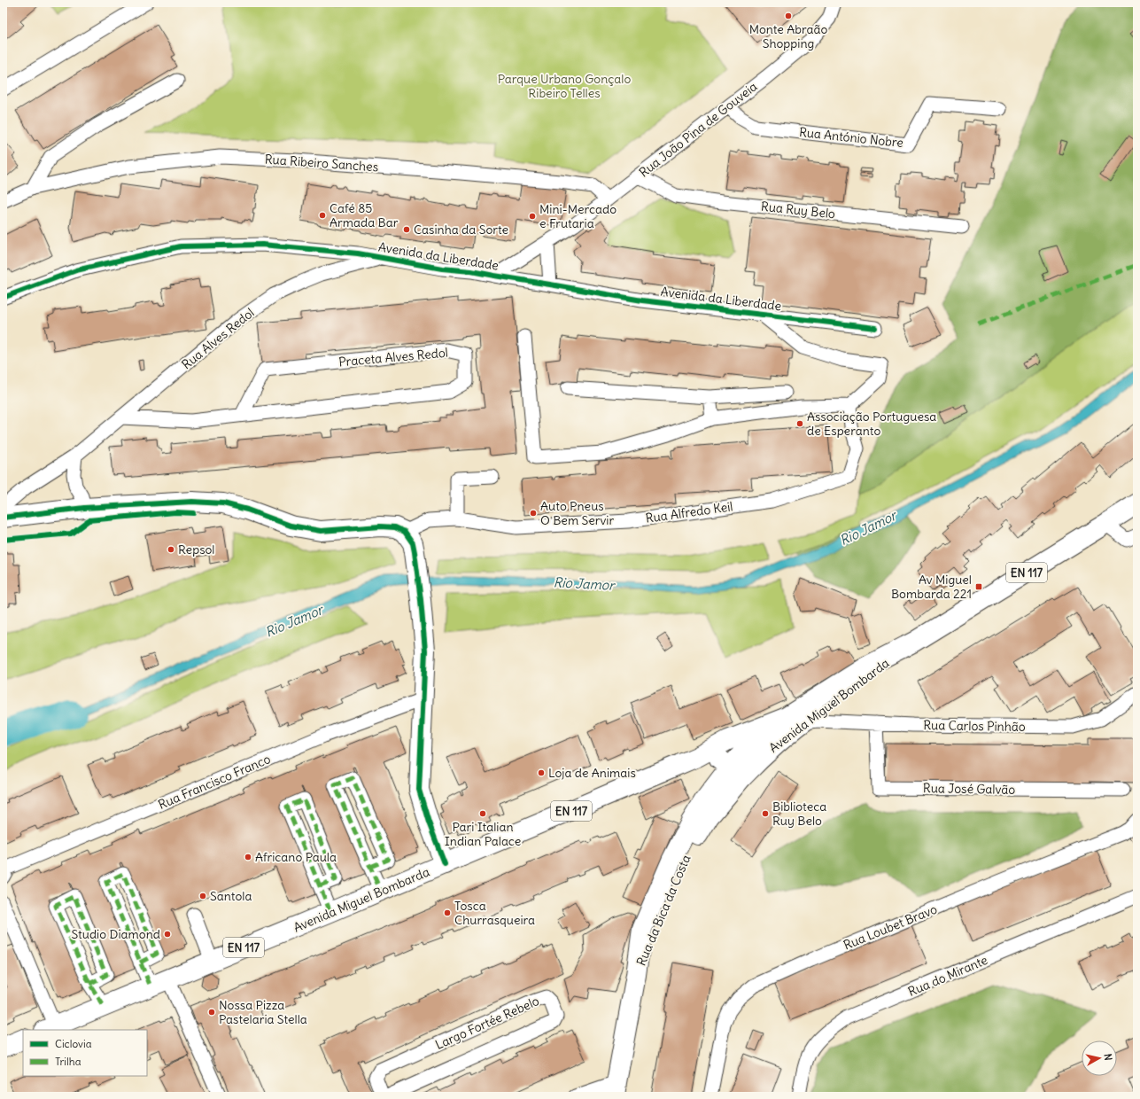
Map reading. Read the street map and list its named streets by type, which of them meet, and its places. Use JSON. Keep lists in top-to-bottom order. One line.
{"streets":{"main road":["EN 117","Avenida Miguel Bombarda","Rua da Bica da Costa"],"street":["Rua João Pina de Gouveia","Rua António Nobre","Rua Ribeiro Sanches","Rua Ruy Belo","Avenida da Liberdade","Rua Alves Redol","Praceta Alves Redol","Rua Alfredo Keil","Rua Carlos Pinhão","Rua Francisco Franco","Rua José Galvão","Rua Loubet Bravo","Rua do Mirante","Largo Fortée Rebelo"]},"crossings":[["Rua João Pina de Gouveia","Rua António Nobre"],["Rua João Pina de Gouveia","Rua Ribeiro Sanches"],["Rua João Pina de Gouveia","Rua Ruy Belo"],["Rua João Pina de Gouveia","Avenida da Liberdade"],["Avenida da Liberdade","Rua Alves Redol"],["Avenida da Liberdade","Rua Alfredo Keil"],["Rua Alves Redol","Praceta Alves Redol"],["Avenida Miguel Bombarda","Rua Carlos Pinhão"],["Avenida Miguel Bombarda","Rua da Bica da Costa"],["Rua Carlos Pinhão","Rua José Galvão"]],"water":["Rio Jamor"],"parks":["Parque Urbano Gonçalo Ribeiro Telles"],"places":{"other":["Monte Abraão Shopping","Café 85 Armada Bar","Mini-Mercado e Frutaria","Casinha da Sorte","Associação Portuguesa de Esperanto","Auto Pneus O Bem Servir","Repsol","Loja de Animais","Pari Italian Indian Palace","Biblioteca Ruy Belo","Africano Paula","Santola","Tosca Churrasqueira","Studio Diamond","Nossa Pizza Pastelaria Stella"],"transit":["Av Miguel Bombarda 221"]},"legend":["Ciclovia","Trilha"],"north":"right"}
